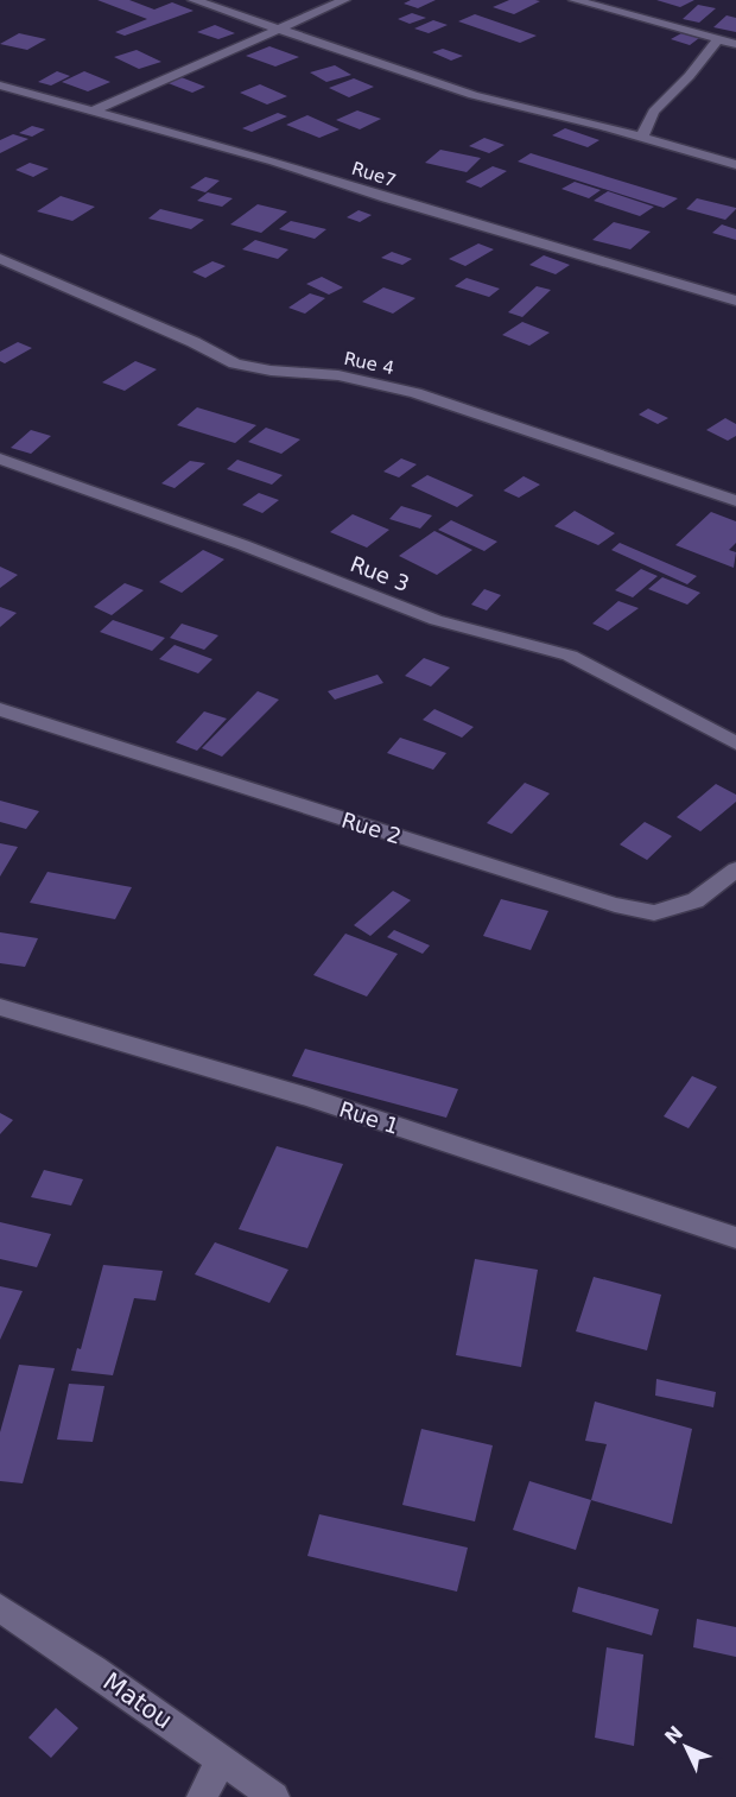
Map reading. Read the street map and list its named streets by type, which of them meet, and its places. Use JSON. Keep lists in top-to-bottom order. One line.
{"streets":{"street":["Rue7","Rue 4","Rue 3","Rue 2","Rue 1","Matou"]},"north":"top left"}
